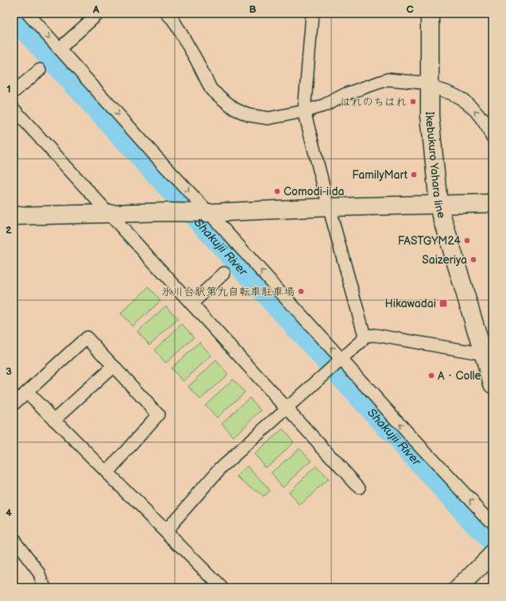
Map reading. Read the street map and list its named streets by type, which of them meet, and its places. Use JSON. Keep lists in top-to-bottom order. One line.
{"streets":{"street":["Ikebukuro Yahara line"]},"water":["Shakujii River"],"places":{"other":["はれのちはれ","FamilyMart","Comodi-iida","FASTGYM24","Saizeriya","氷川台駅第九自転車駐車場","A・Colle"],"transit":["Hikawadai"]},"grid":{"columns":["A","B","C"],"rows":["1","2","3","4"]}}
